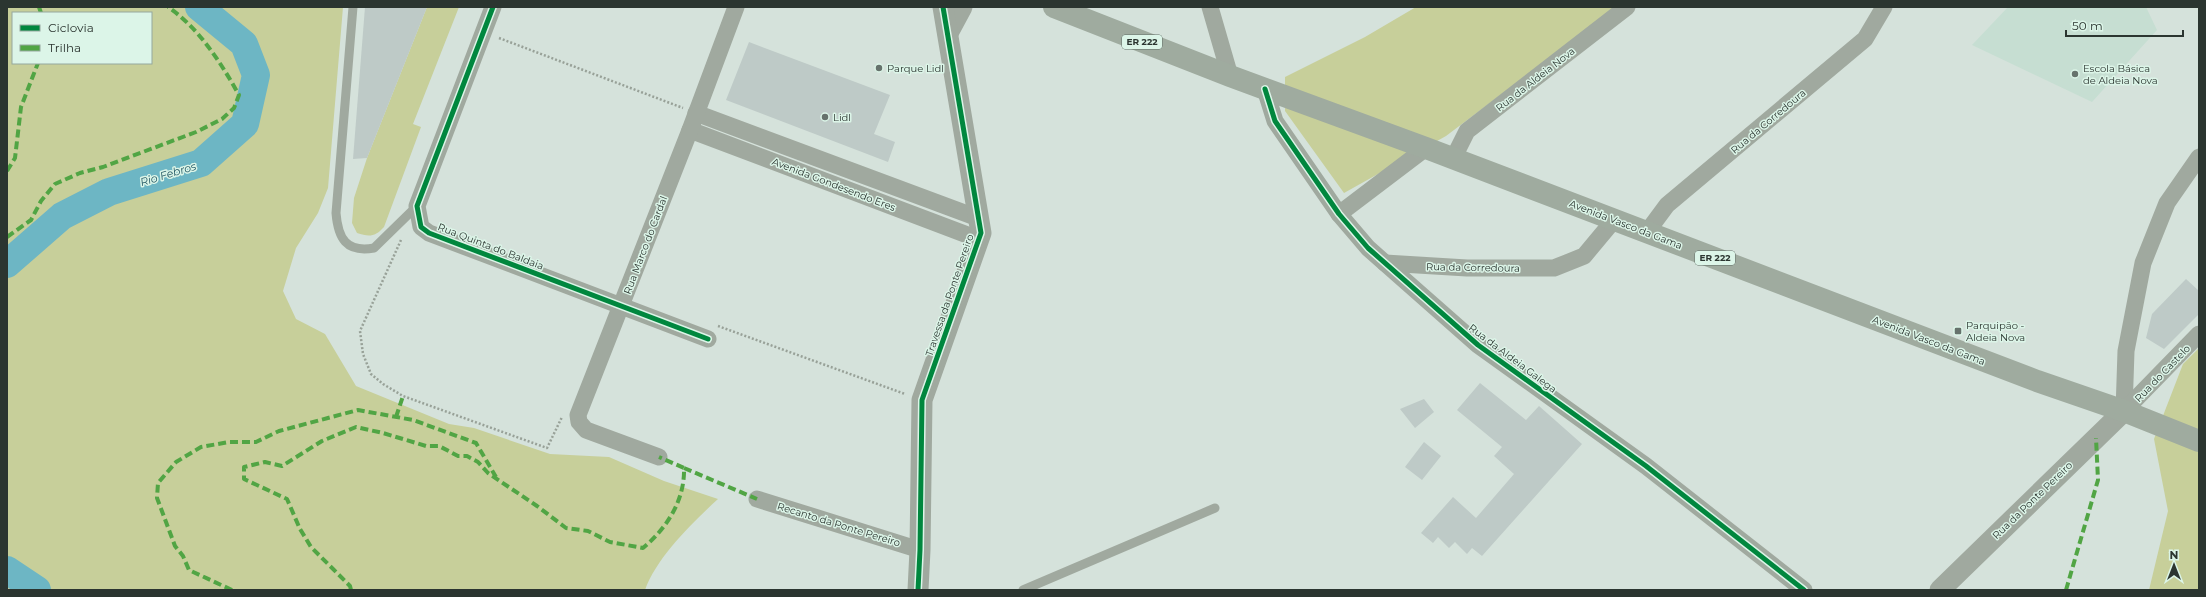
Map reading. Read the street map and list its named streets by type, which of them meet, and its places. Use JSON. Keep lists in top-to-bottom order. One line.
{"streets":{"main road":["ER 222","Avenida Vasco da Gama"],"street":["Rua da Aldeia Nova","Rua da Corredoura","Avenida Gondesendo Eres","Rua Marco do Cardal","Rua Quinta do Baldaia","Travessa da Ponte Pereiro","Rua da Aldeia Galega","Rua do Castelo","Rua da Ponte Pereiro","Recanto da Ponte Pereiro"]},"crossings":[["Rua da Aldeia Nova","Avenida Vasco da Gama"],["Rua da Corredoura","Avenida Vasco da Gama"],["Rua da Corredoura","Rua da Aldeia Galega"],["Avenida Gondesendo Eres","Rua Marco do Cardal"],["Avenida Gondesendo Eres","Travessa da Ponte Pereiro"],["Avenida Vasco da Gama","Rua da Aldeia Galega"],["Avenida Vasco da Gama","Rua do Castelo"],["Avenida Vasco da Gama","Rua da Ponte Pereiro"],["Rua Marco do Cardal","Rua Quinta do Baldaia"],["Travessa da Ponte Pereiro","Recanto da Ponte Pereiro"],["Rua do Castelo","Rua da Ponte Pereiro"]],"water":["Rio Febros"],"places":{"other":["Parque Lidl","Escola Básica de Aldeia Nova","Lidl"],"transit":["Parquipão - Aldeia Nova"]},"legend":["Ciclovia","Trilha"],"scale_bar":"50 m","north":"top"}
